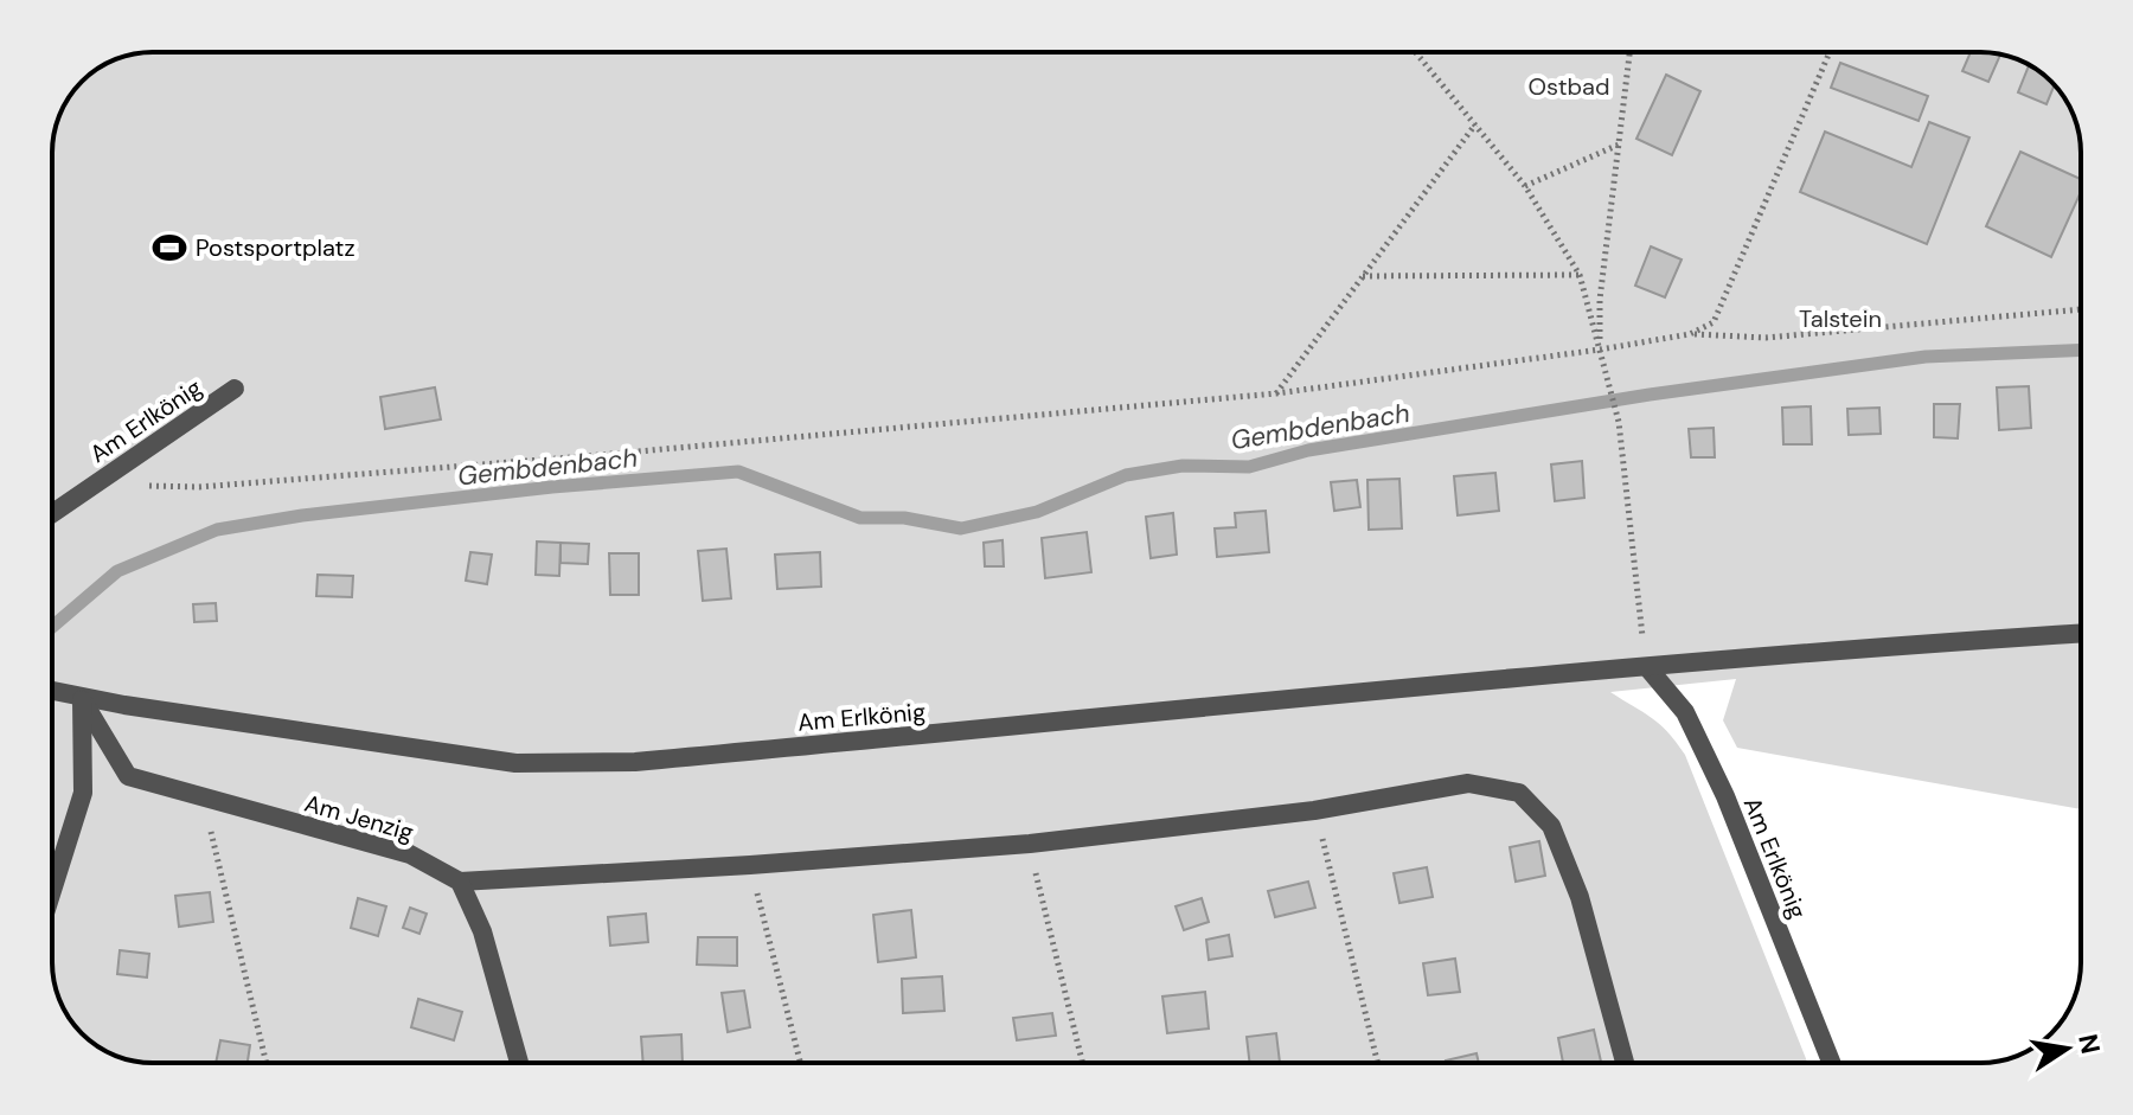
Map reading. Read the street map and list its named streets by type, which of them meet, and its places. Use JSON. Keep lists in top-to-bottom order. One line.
{"streets":{"street":["Am Erlkönig","Am Jenzig"]},"crossings":[["Am Erlkönig","Am Jenzig"]],"water":["Gembdenbach"],"parks":["Ostbad","Talstein"],"places":{"sports":["Postsportplatz"]},"north":"right"}
